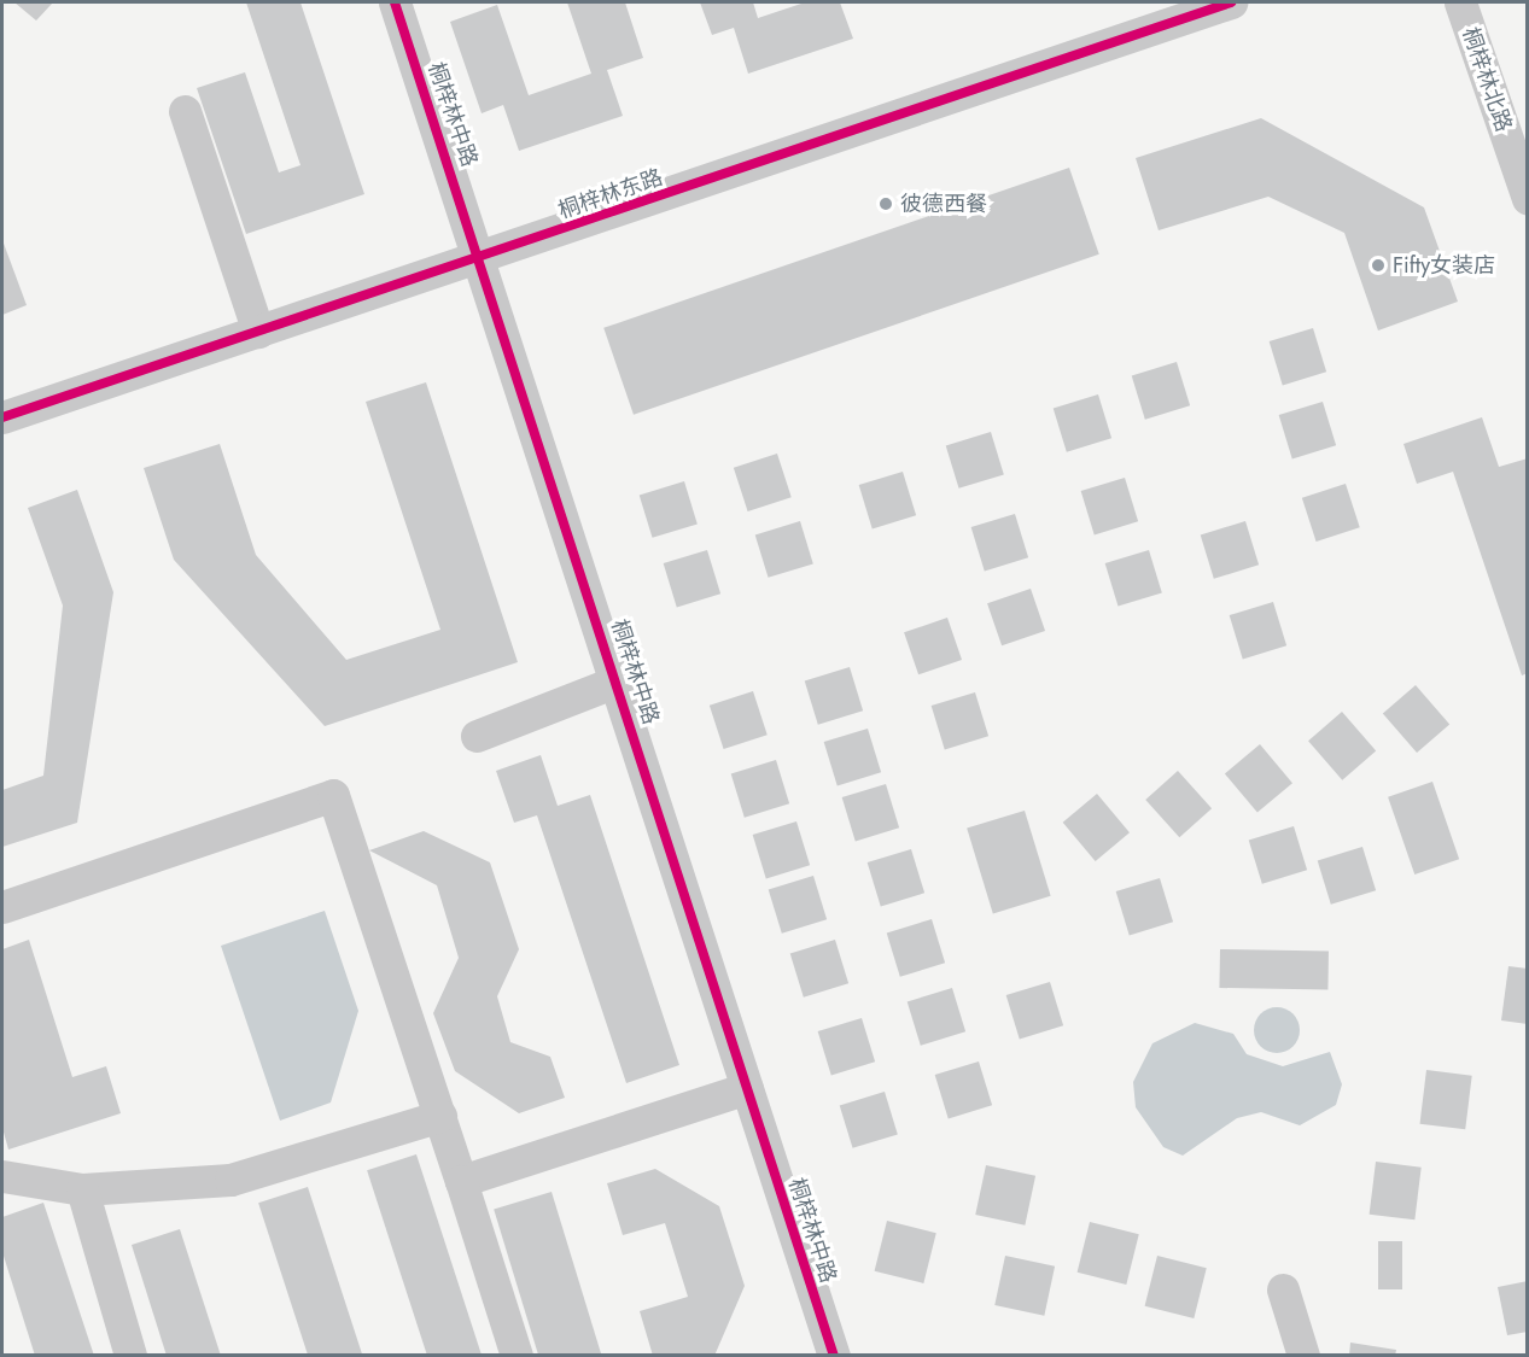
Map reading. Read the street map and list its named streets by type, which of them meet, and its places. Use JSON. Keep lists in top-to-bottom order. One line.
{"streets":{"street":["桐梓林北路","桐梓林中路","桐梓林东路"]},"crossings":[["桐梓林中路","桐梓林东路"]],"places":["彼德西餐","Fifty女装店"]}
